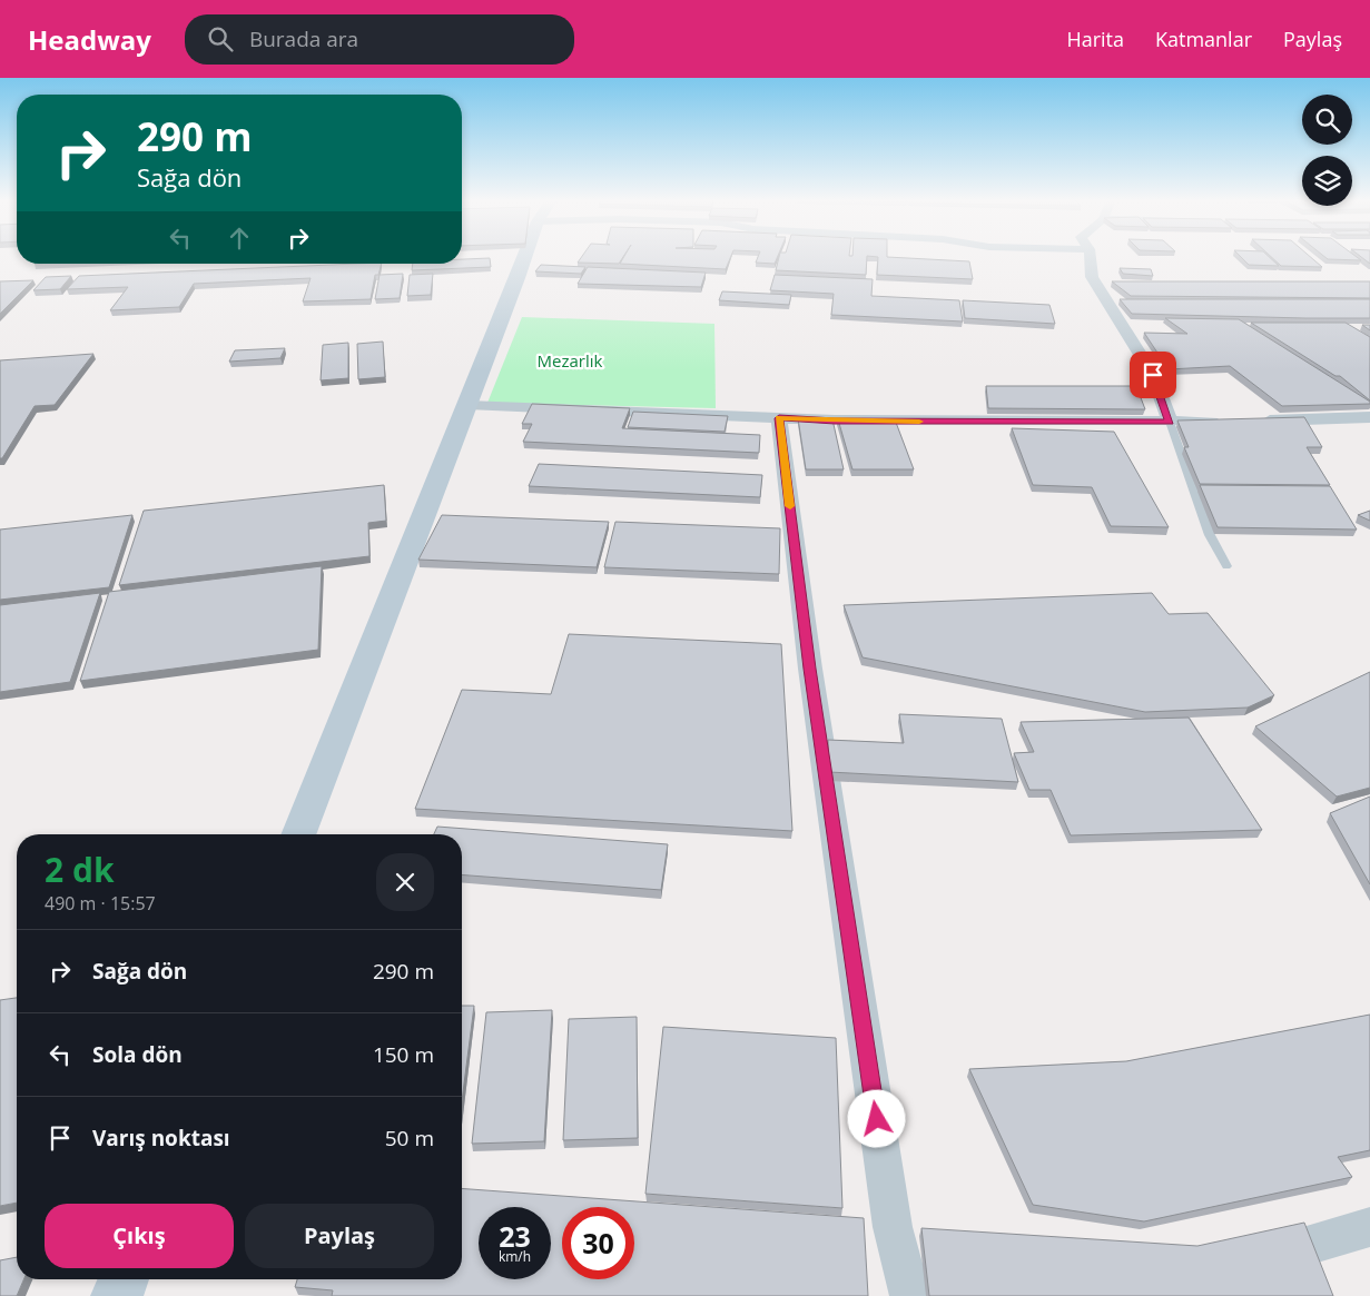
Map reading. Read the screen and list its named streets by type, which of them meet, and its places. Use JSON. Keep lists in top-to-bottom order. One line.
{"parks":["Mezarlık"],"page":{"header":"Headway","search":"Burada ara","nav":["Harita","Katmanlar","Paylaş"],"turn":["290 m","Sağa dön"],"heading":["2 dk","490 m · 15:57"],"list":[{"name":"Sağa dön","value":"290 m"},{"name":"Sola dön","value":"150 m"},{"name":"Varış noktası","value":"50 m"}],"buttons":["Çıkış","Paylaş"],"speed":"23 km/h","limit":"30"}}
